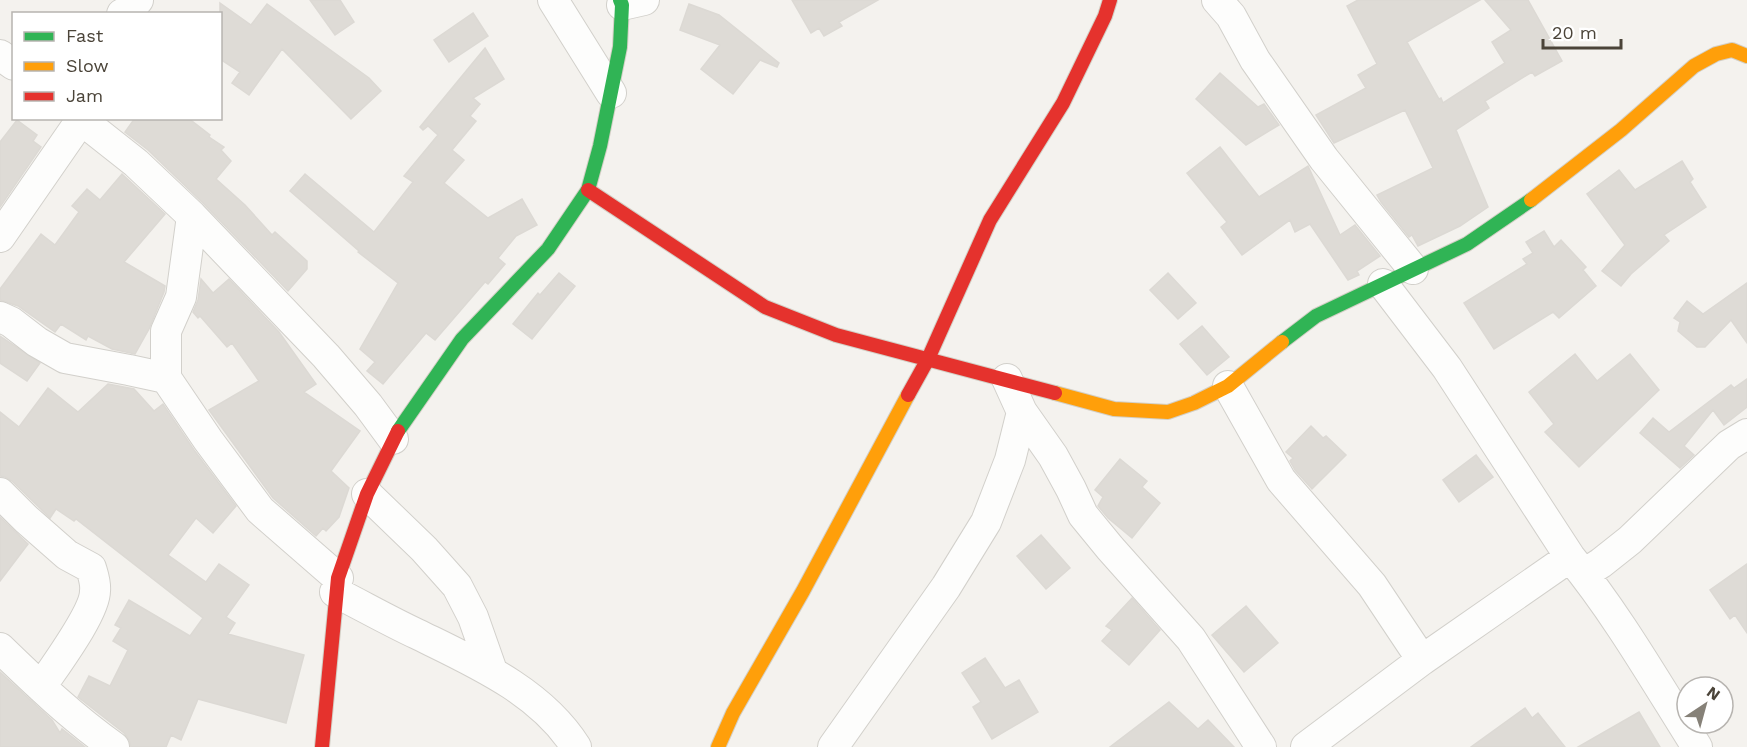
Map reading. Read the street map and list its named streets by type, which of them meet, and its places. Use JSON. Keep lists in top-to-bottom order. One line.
{"legend":["Fast","Slow","Jam"],"scale_bar":"20 m","north":"top right"}
